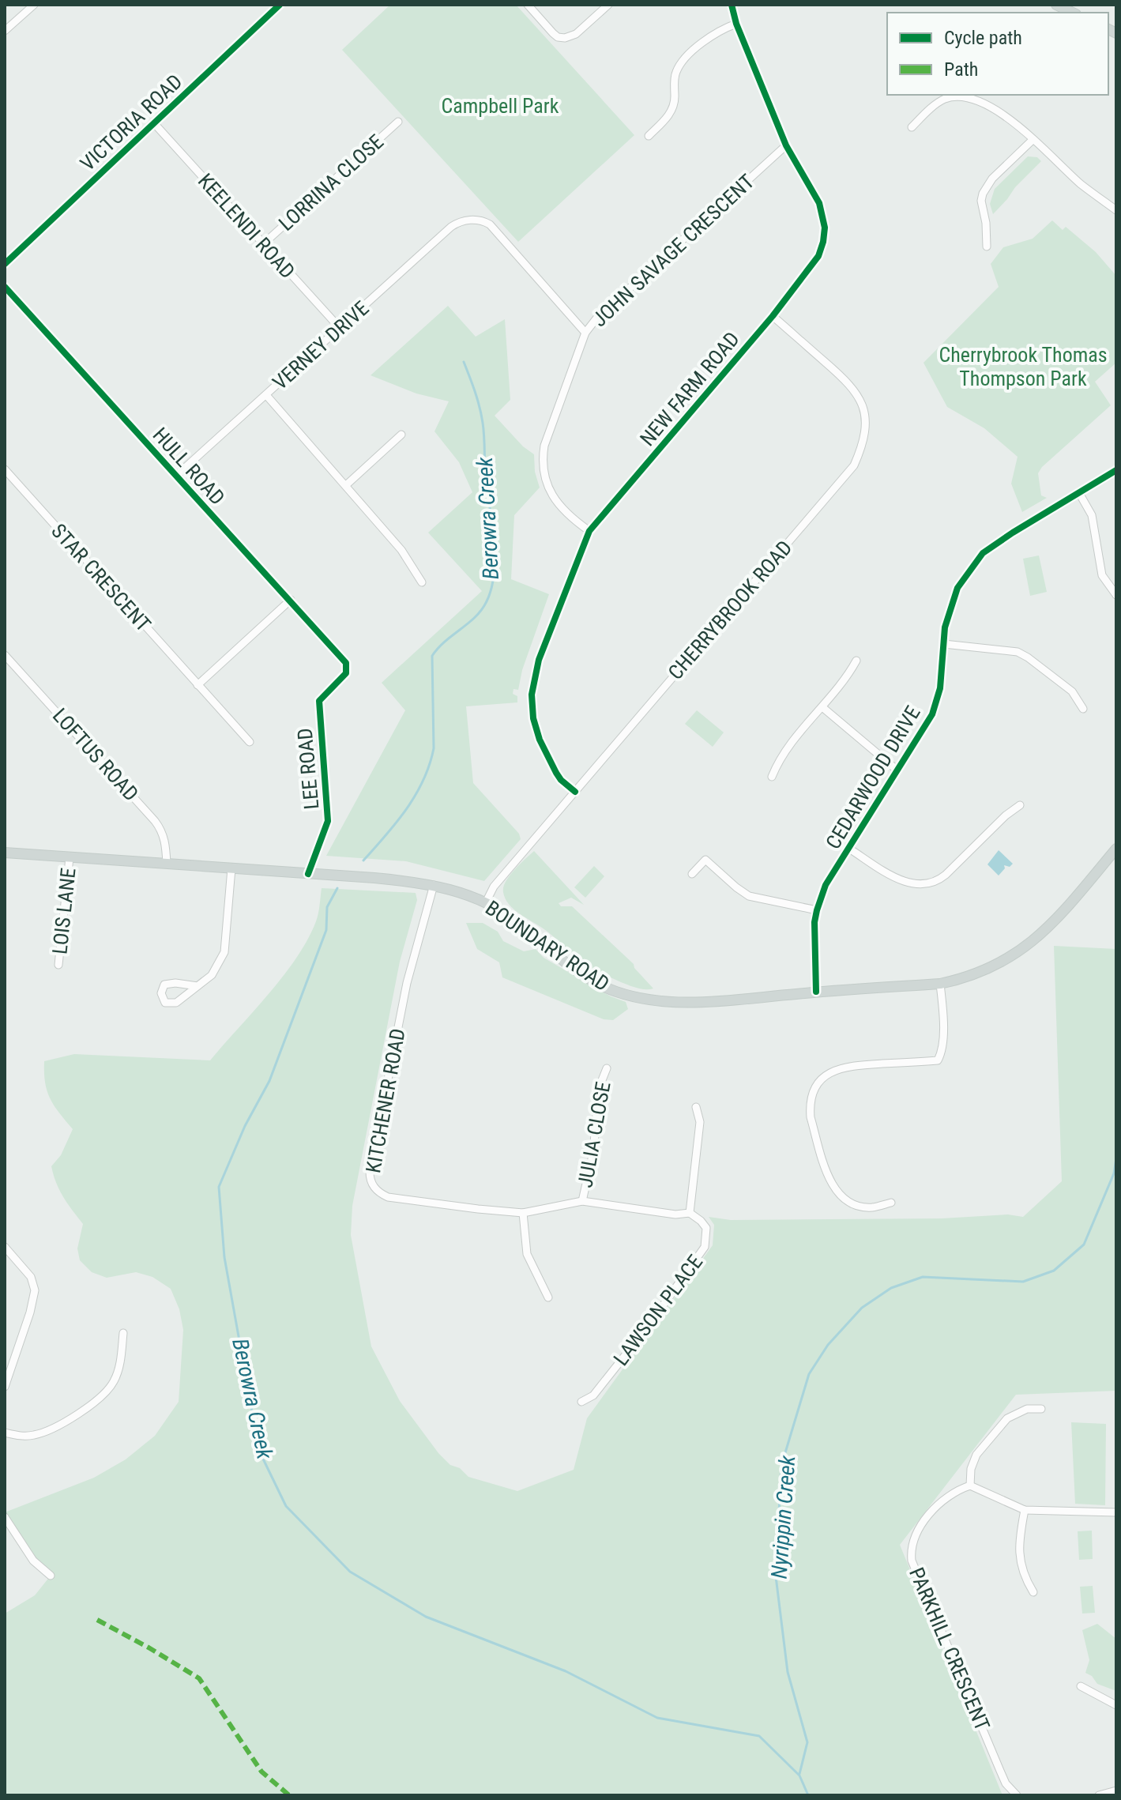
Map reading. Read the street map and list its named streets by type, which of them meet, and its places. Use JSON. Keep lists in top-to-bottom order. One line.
{"streets":{"main road":["BOUNDARY ROAD"],"street":["VICTORIA ROAD","LORRINA CLOSE","KEELENDI ROAD","JOHN SAVAGE CRESCENT","VERNEY DRIVE","NEW FARM ROAD","HULL ROAD","STAR CRESCENT","CHERRYBROOK ROAD","LOFTUS ROAD","LEE ROAD","CEDARWOOD DRIVE","LOIS LANE","KITCHENER ROAD","JULIA CLOSE","LAWSON PLACE","PARKHILL CRESCENT"]},"crossings":[["VICTORIA ROAD","KEELENDI ROAD"],["LORRINA CLOSE","KEELENDI ROAD"],["KEELENDI ROAD","VERNEY DRIVE"],["JOHN SAVAGE CRESCENT","VERNEY DRIVE"],["JOHN SAVAGE CRESCENT","NEW FARM ROAD"],["VERNEY DRIVE","HULL ROAD"],["NEW FARM ROAD","CHERRYBROOK ROAD"],["HULL ROAD","LEE ROAD"],["CHERRYBROOK ROAD","BOUNDARY ROAD"],["LOFTUS ROAD","BOUNDARY ROAD"],["LEE ROAD","BOUNDARY ROAD"],["CEDARWOOD DRIVE","BOUNDARY ROAD"],["LOIS LANE","BOUNDARY ROAD"],["BOUNDARY ROAD","KITCHENER ROAD"],["KITCHENER ROAD","JULIA CLOSE"],["KITCHENER ROAD","LAWSON PLACE"]],"water":["Berowra Creek","Nyrippin Creek"],"parks":["Campbell Park","Cherrybrook Thomas Thompson Park"],"legend":["Cycle path","Path"]}
